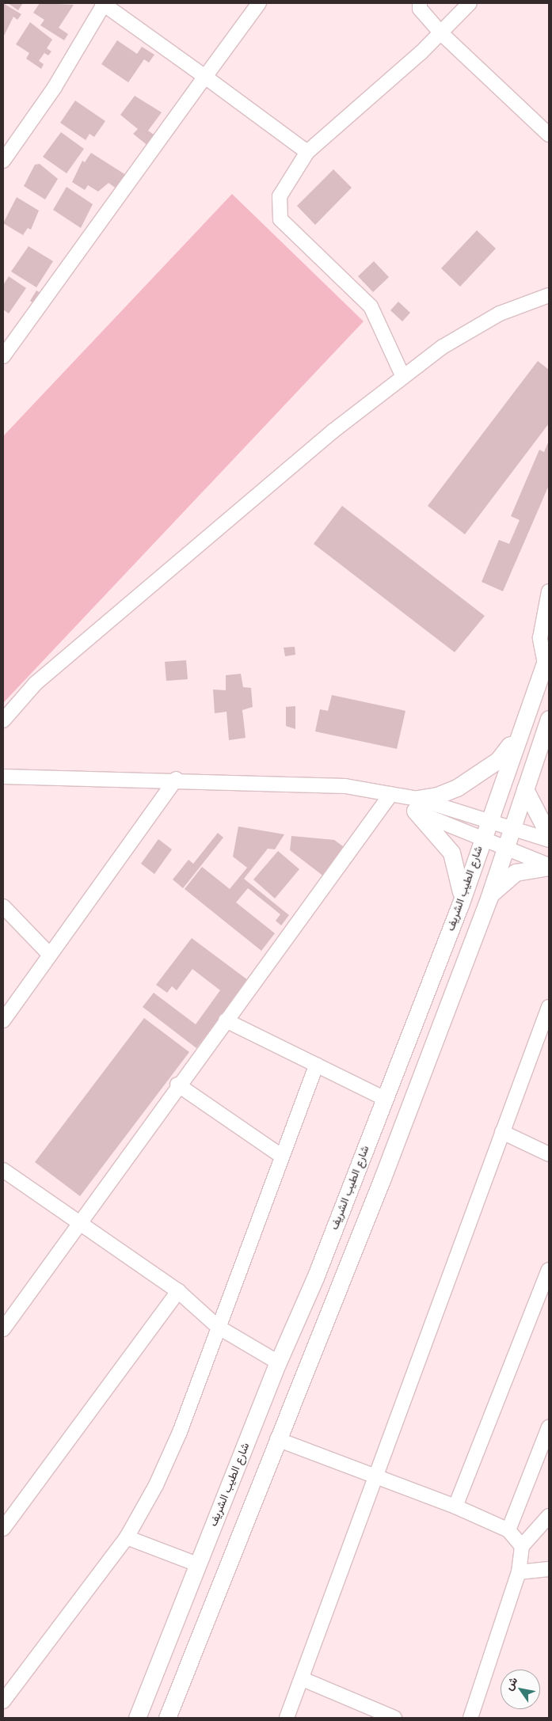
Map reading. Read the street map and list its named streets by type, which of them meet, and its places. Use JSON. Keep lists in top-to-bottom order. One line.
{"streets":{"main road":["شارع الطيب الشريف"]},"north":"top left"}
